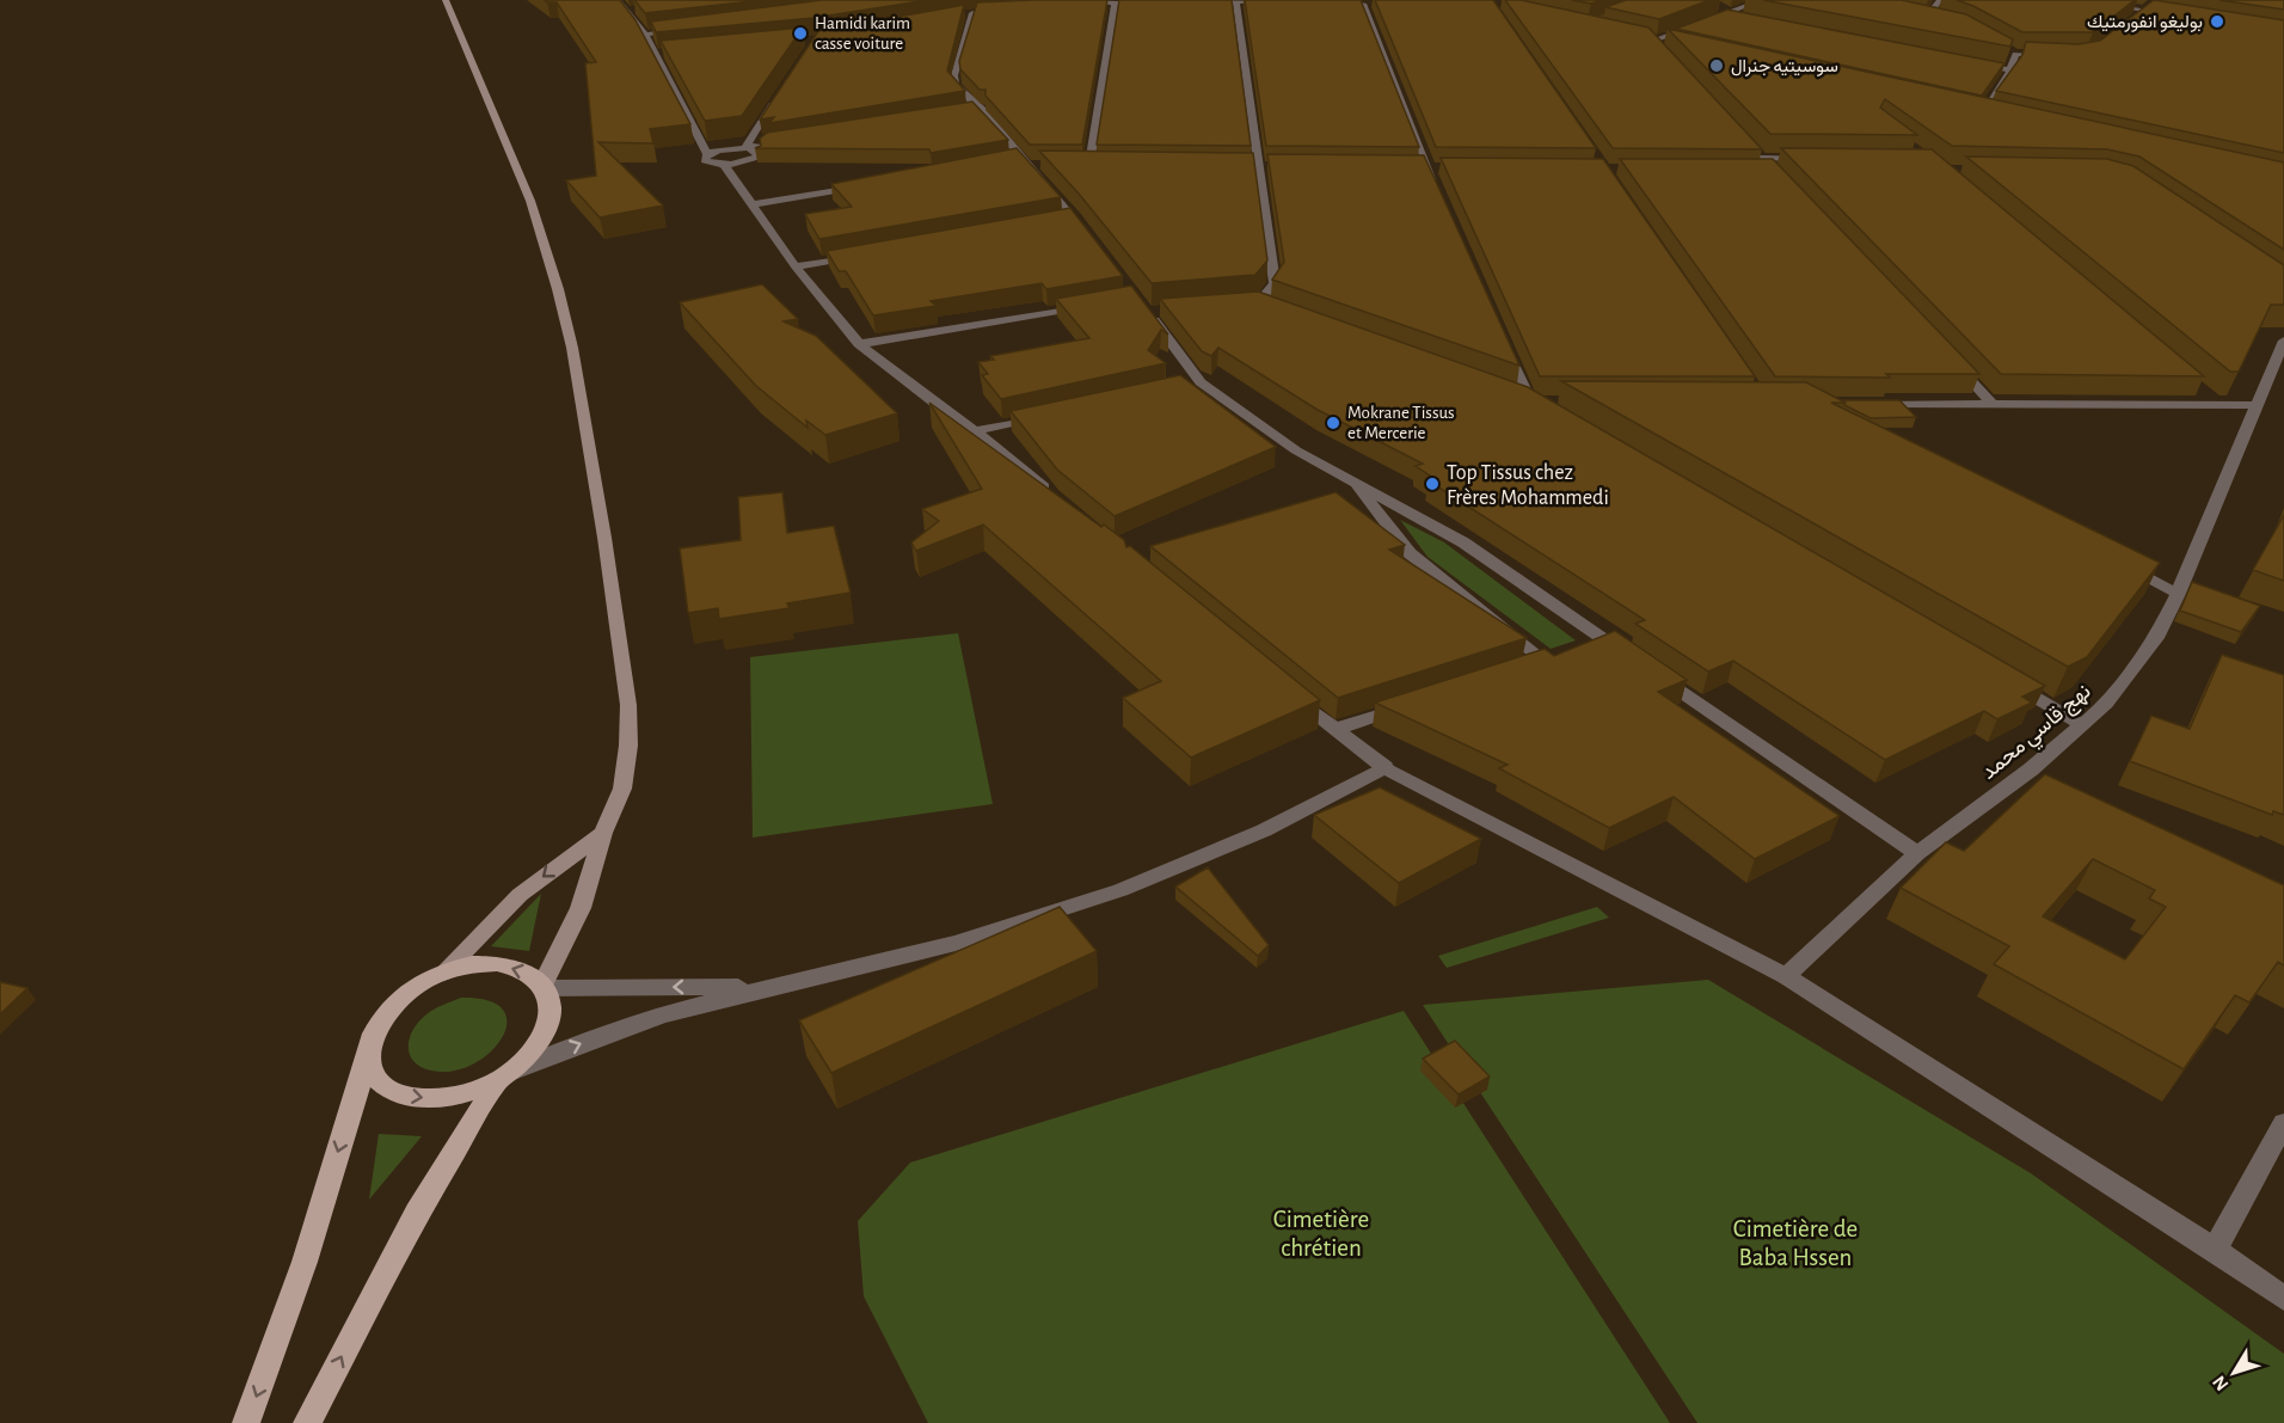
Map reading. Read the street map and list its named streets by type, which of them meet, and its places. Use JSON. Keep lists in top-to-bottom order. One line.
{"streets":{"street":["نهج قاسي محمد"]},"parks":["Cimetière chrétien","Cimetière de Baba Hssen"],"places":["بوليغو انفورمتيك","Hamidi karim casse voiture","سوسيتيه جنرال","Mokrane Tissus et Mercerie","Top Tissus chez Frères Mohammedi"],"north":"bottom left"}
